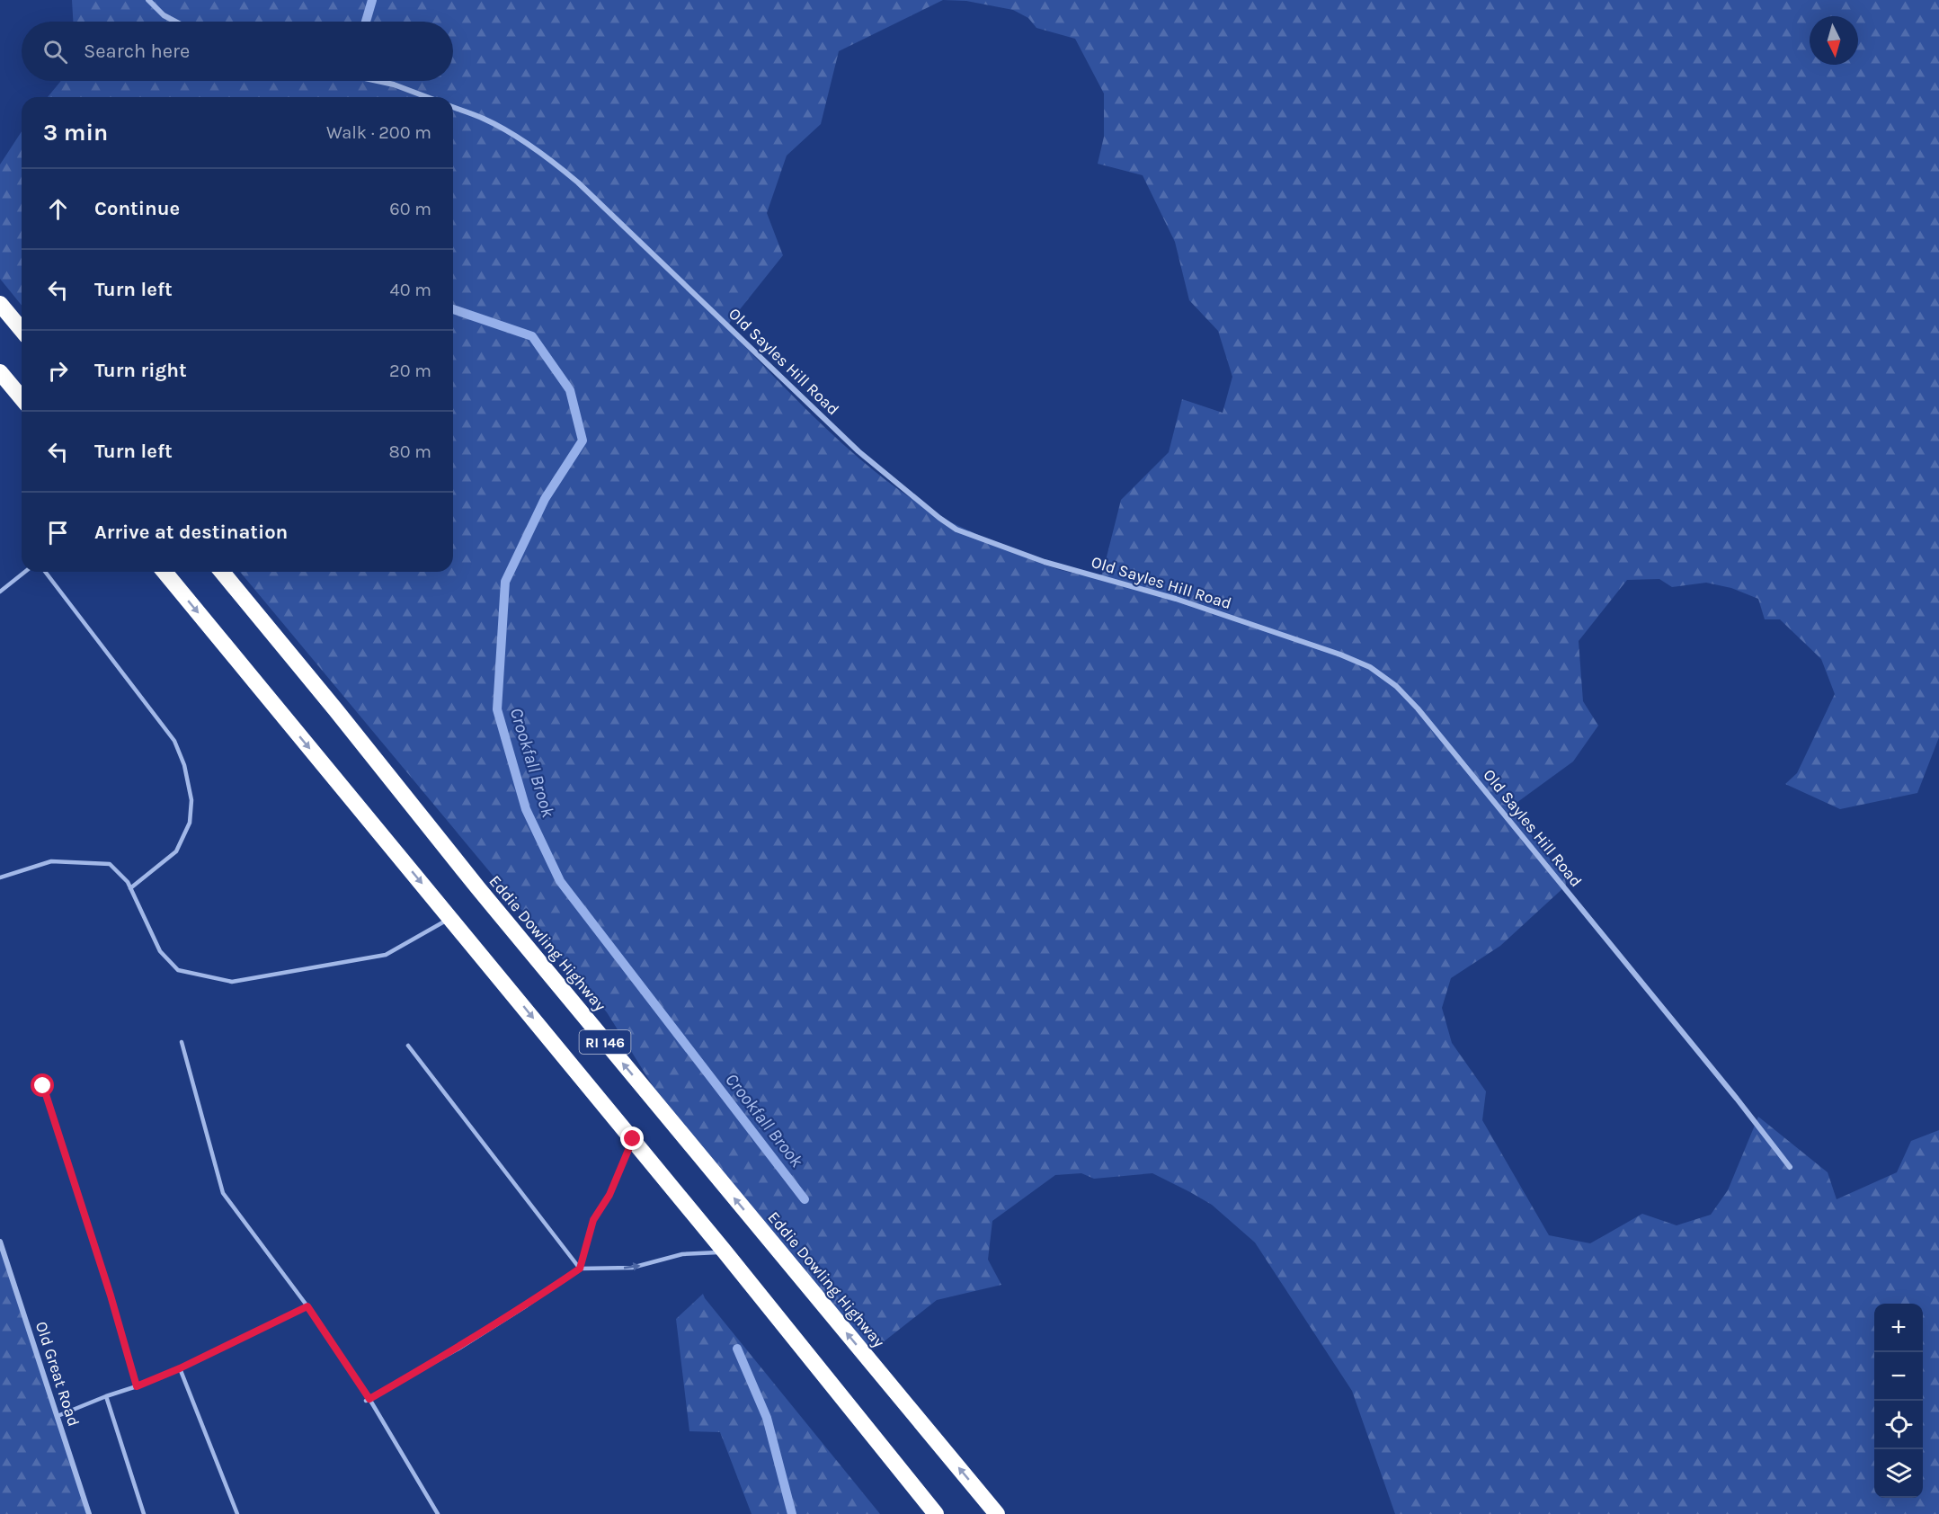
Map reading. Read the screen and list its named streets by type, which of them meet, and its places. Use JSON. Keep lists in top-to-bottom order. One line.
{"streets":{"highway":["Eddie Dowling Highway","RI 146"],"street":["Old Sayles Hill Road","Old Great Road"]},"water":["Crookfall Brook"],"north":"bottom","page":{"search":"Search here","heading":["3 min","Walk · 200 m"],"list":[["Continue","60 m"],["Turn left","40 m"],["Turn right","20 m"],["Turn left","80 m"],"Arrive at destination"],"map_buttons":["+","−"]}}
